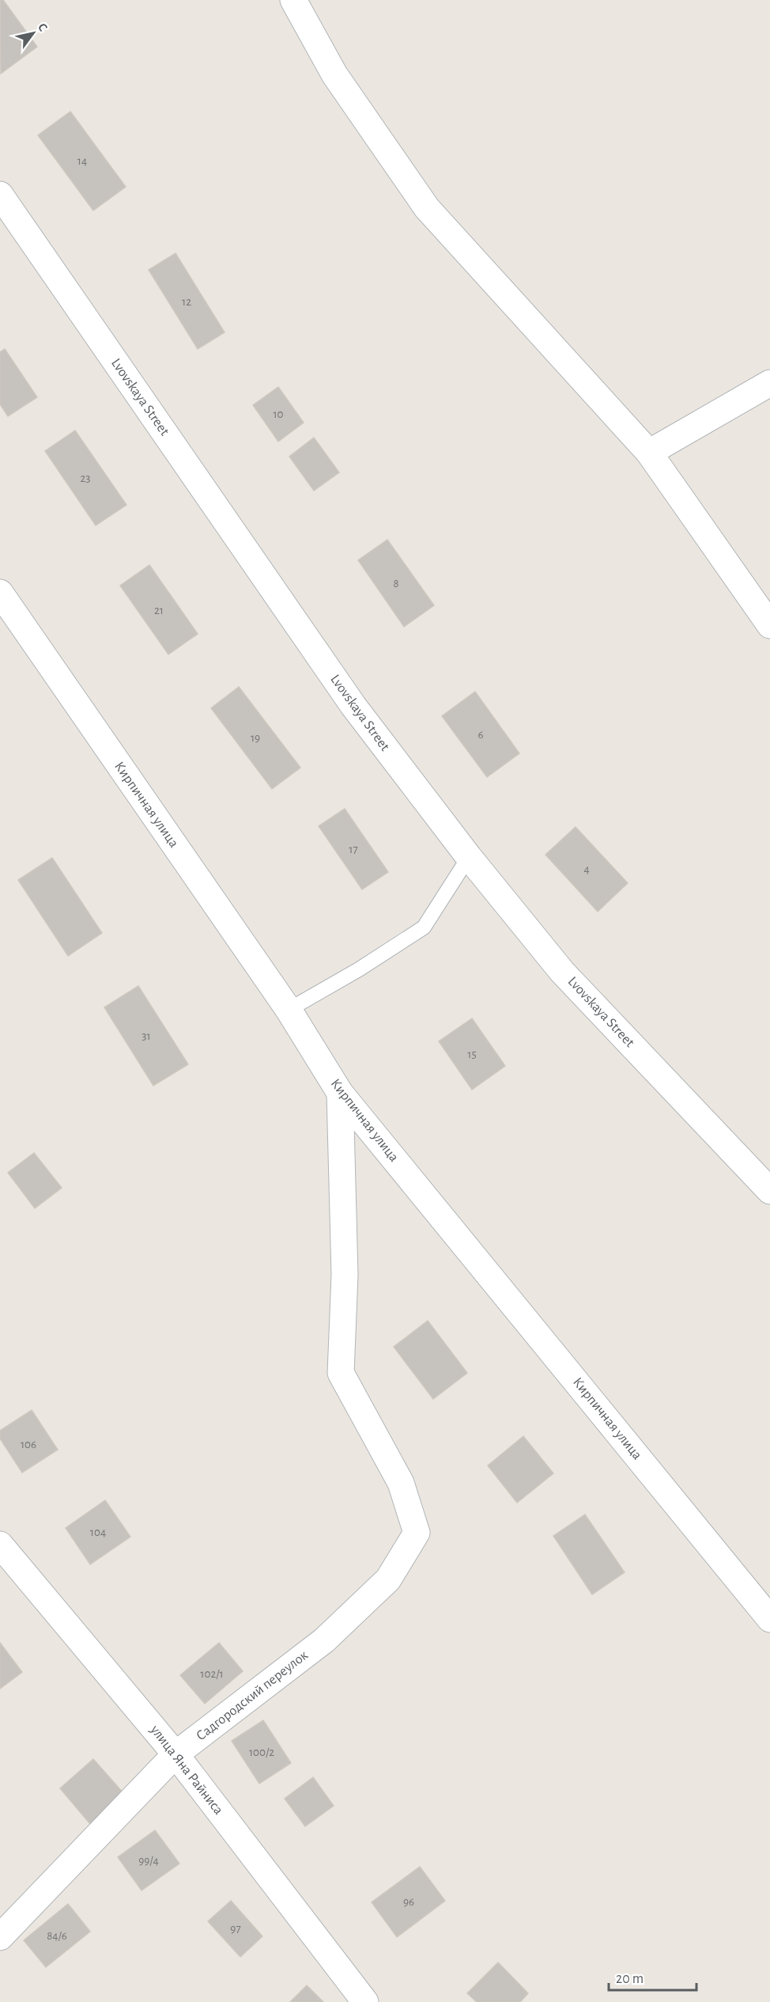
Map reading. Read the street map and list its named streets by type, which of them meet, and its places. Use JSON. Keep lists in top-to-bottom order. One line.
{"streets":{"street":["Lvovskaya Street","Кирпичная улица","Садгородский переулок","улица Яна Райниса"]},"crossings":[["Кирпичная улица","Садгородский переулок"],["Садгородский переулок","улица Яна Райниса"]],"house_numbers":["14","12","10","23","8","21","6","19","17","4","31","15","106","104","102/1","100/2","99/4","96","97","84/6"],"scale_bar":"20 m","north":"top right"}
